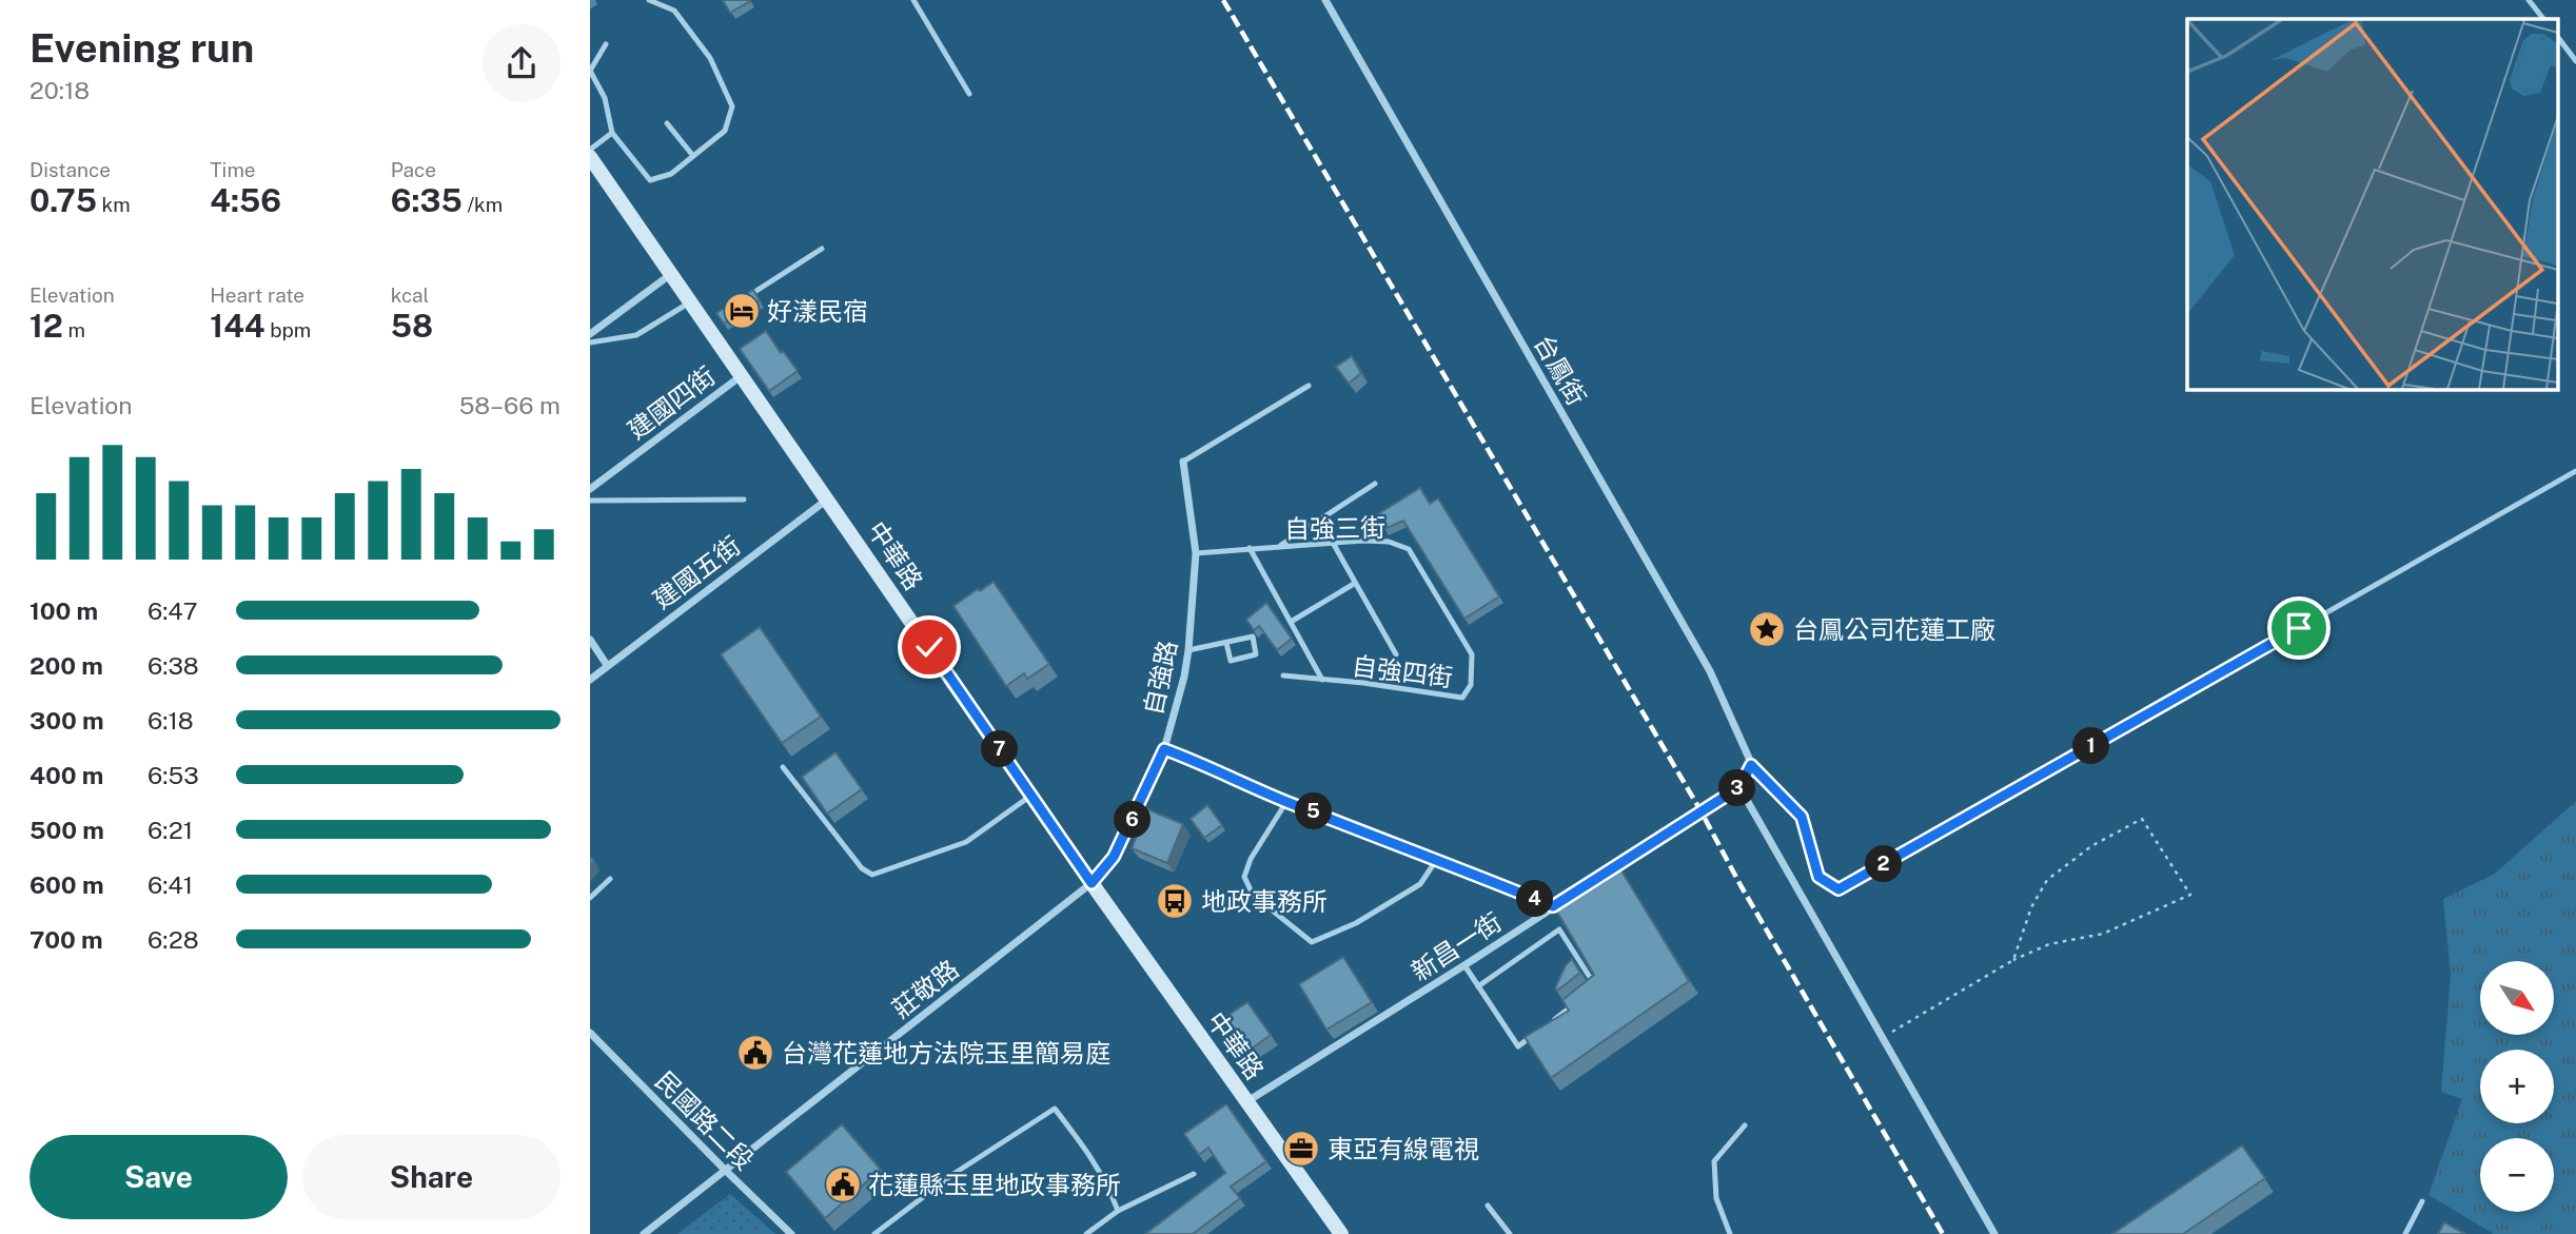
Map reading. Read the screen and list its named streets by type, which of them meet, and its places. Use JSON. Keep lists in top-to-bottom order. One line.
{"streets":{"street":["台鳳街","建國四街","中華路","建國五街","自強路","新昌一街","莊敬路","民國路二段"],"lane":["自強三街","自強四街"]},"crossings":[["台鳳街","新昌一街"],["建國四街","中華路"],["自強三街","自強四街"],["自強三街","自強路"],["中華路","建國五街"],["中華路","自強路"],["中華路","新昌一街"],["中華路","莊敬路"],["自強路","莊敬路"],["莊敬路","民國路二段"]],"places":{"hotel":["好漾民宿"],"place":["台鳳公司花蓮工廠"],"bus stop":["地政事務所"],"public building":["台灣花蓮地方法院玉里簡易庭","花蓮縣玉里地政事務所"],"office":["東亞有線電視"]},"north":"bottom right","page":{"heading":["Evening run","20:18"],"stats":[["Distance","0.75 km"],["Time","4:56"],["Pace","6:35 /km"],["Elevation","12 m"],["Heart rate","144 bpm"],["kcal","58"]],"chart":["Elevation","58–66 m"],"list":[{"name":"100 m","note":"6:47"},{"name":"200 m","note":"6:38"},{"name":"300 m","note":"6:18"},{"name":"400 m","note":"6:53"},{"name":"500 m","note":"6:21"},{"name":"600 m","note":"6:41"},{"name":"700 m","note":"6:28"}],"pins":["1","7","3","5","6","2","4"],"map_buttons":["+","−"],"buttons":["Save","Share"]}}
